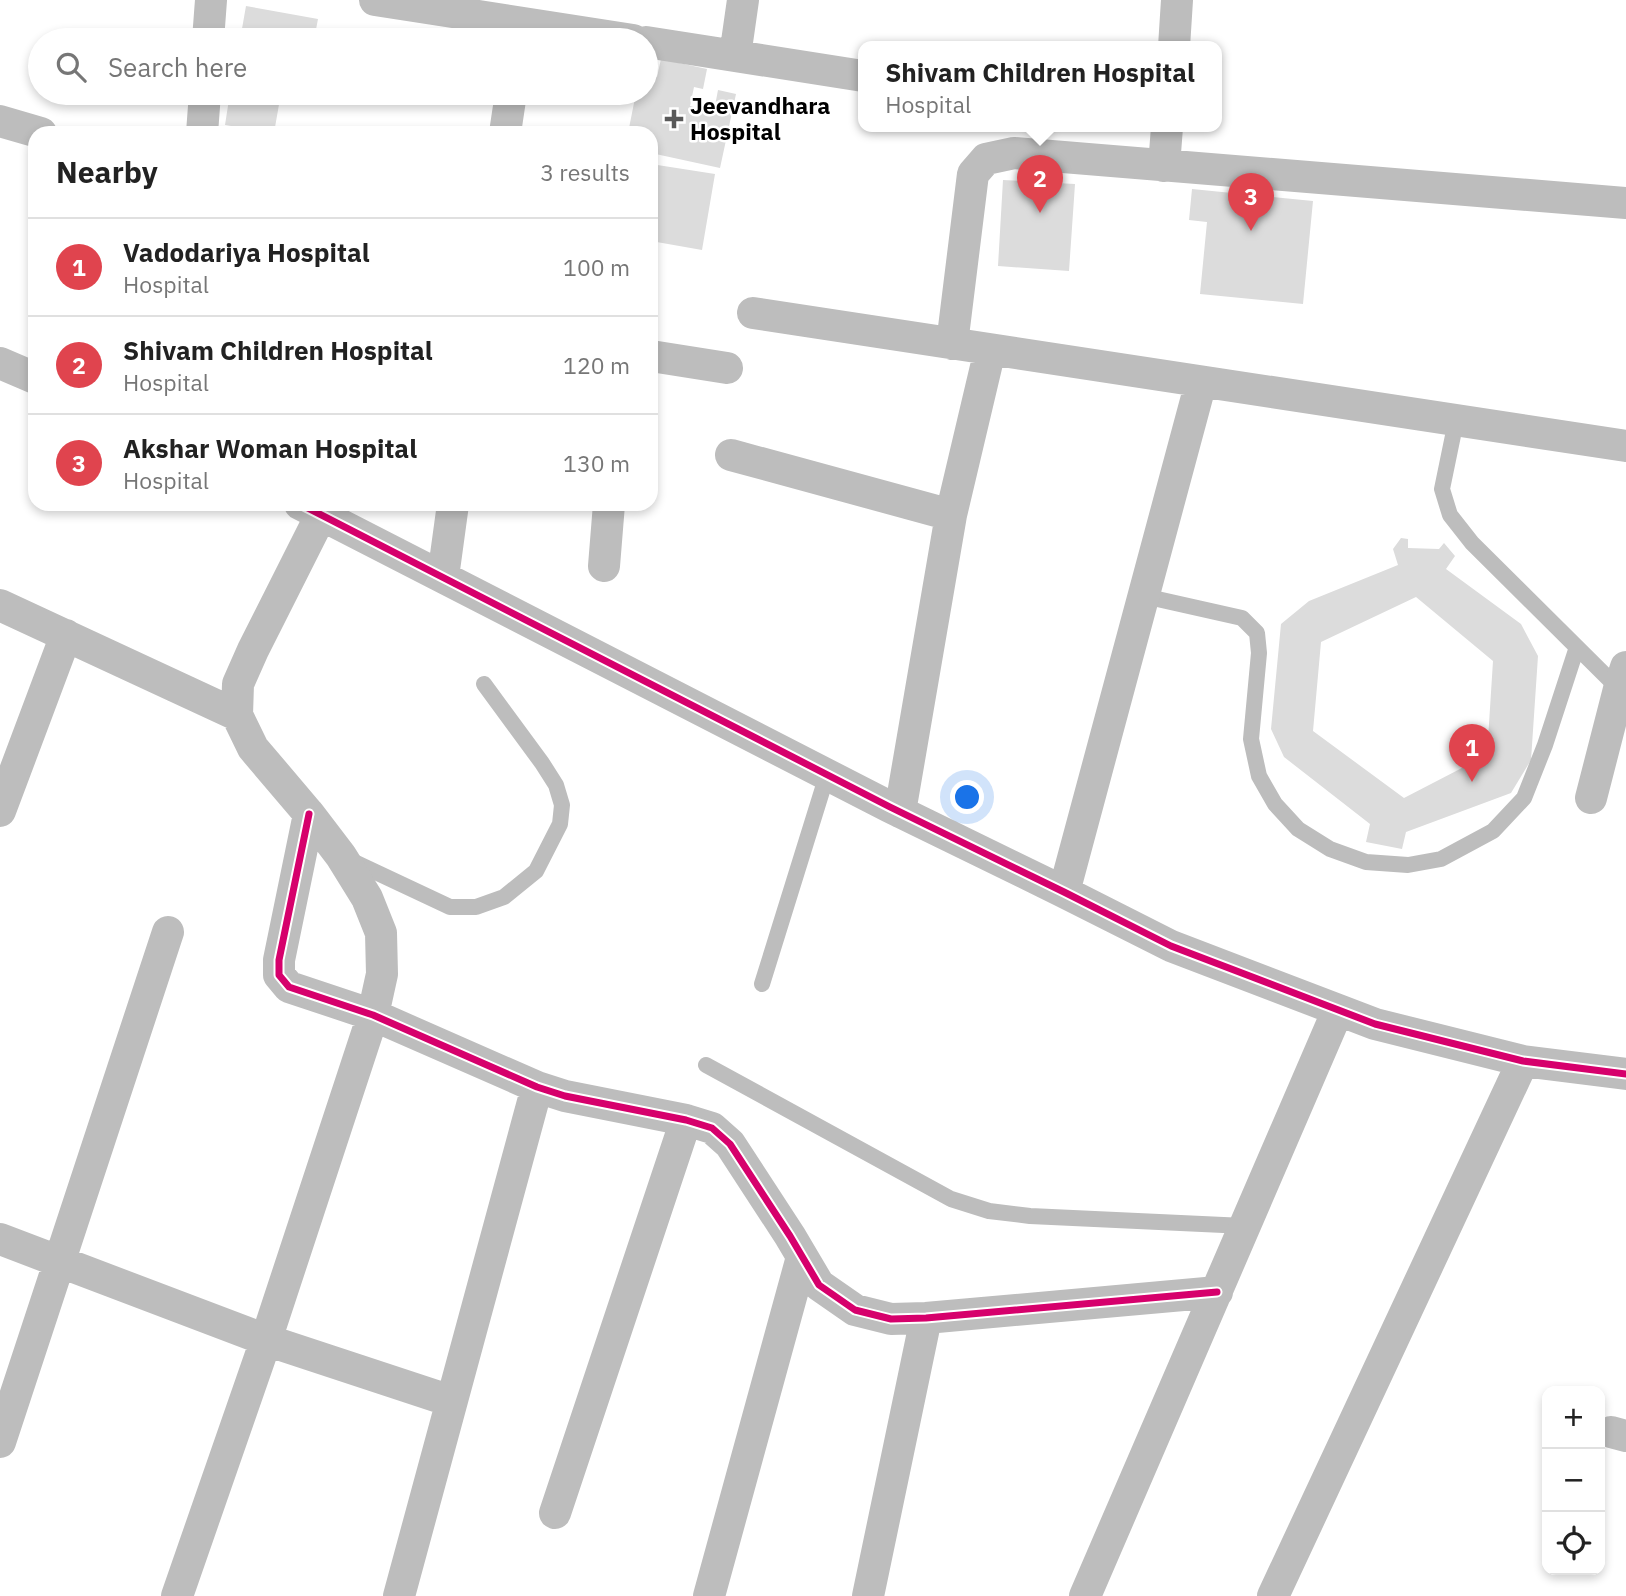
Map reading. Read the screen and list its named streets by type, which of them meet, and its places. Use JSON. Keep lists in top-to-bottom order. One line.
{"places":{"health":["Jeevandhara Hospital"]},"page":{"search":"Search here","popup":["Shivam Children Hospital","Hospital"],"heading":["Nearby","3 results"],"pins":["2","3","1"],"list":[{"mark":"1","name":"Vadodariya Hospital","note":"Hospital","value":"100 m"},{"mark":"2","name":"Shivam Children Hospital","note":"Hospital","value":"120 m"},{"mark":"3","name":"Akshar Woman Hospital","note":"Hospital","value":"130 m"}],"map_buttons":["+","−"]}}
